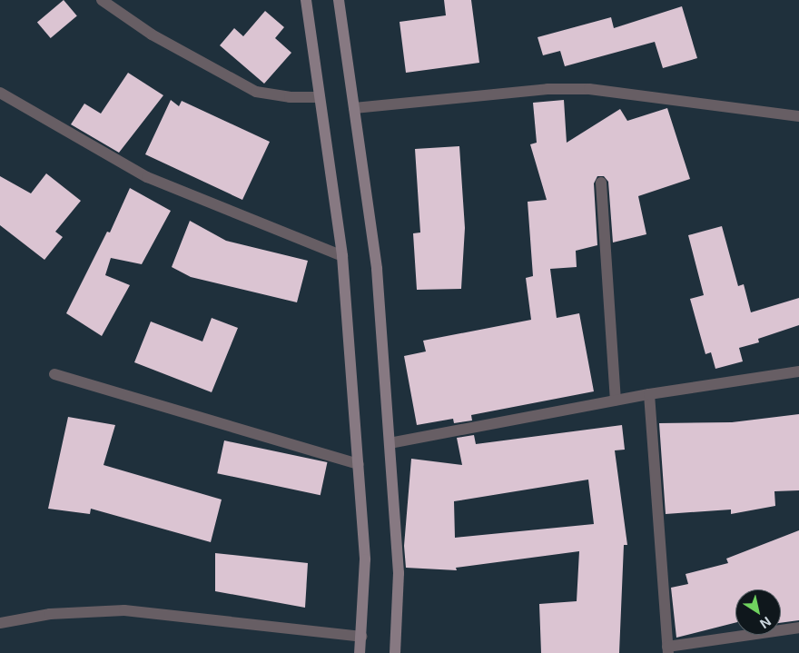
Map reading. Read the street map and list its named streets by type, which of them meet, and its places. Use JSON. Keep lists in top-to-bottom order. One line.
{"north":"bottom right"}
